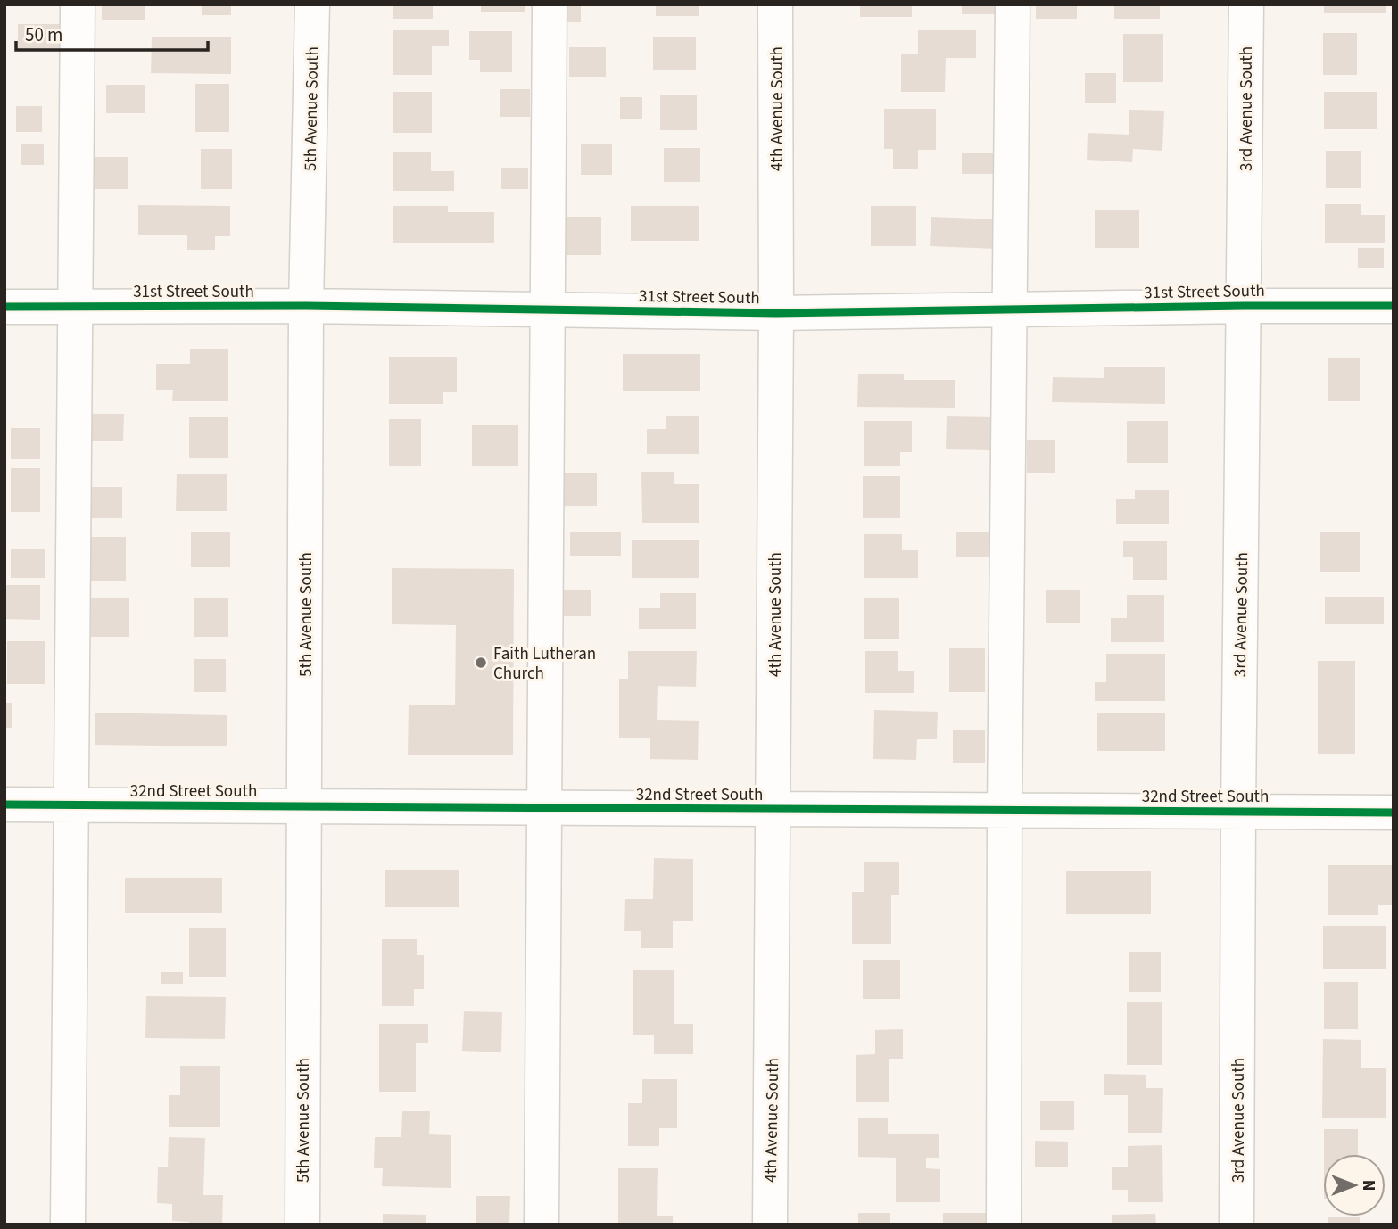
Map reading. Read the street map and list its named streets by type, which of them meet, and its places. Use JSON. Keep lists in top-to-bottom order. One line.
{"streets":{"street":["5th Avenue South","4th Avenue South","3rd Avenue South","31st Street South","32nd Street South"]},"crossings":[["5th Avenue South","31st Street South"],["5th Avenue South","32nd Street South"],["4th Avenue South","31st Street South"],["4th Avenue South","32nd Street South"],["3rd Avenue South","31st Street South"],["3rd Avenue South","32nd Street South"]],"places":["Faith Lutheran Church"],"scale_bar":"50 m","north":"right"}
